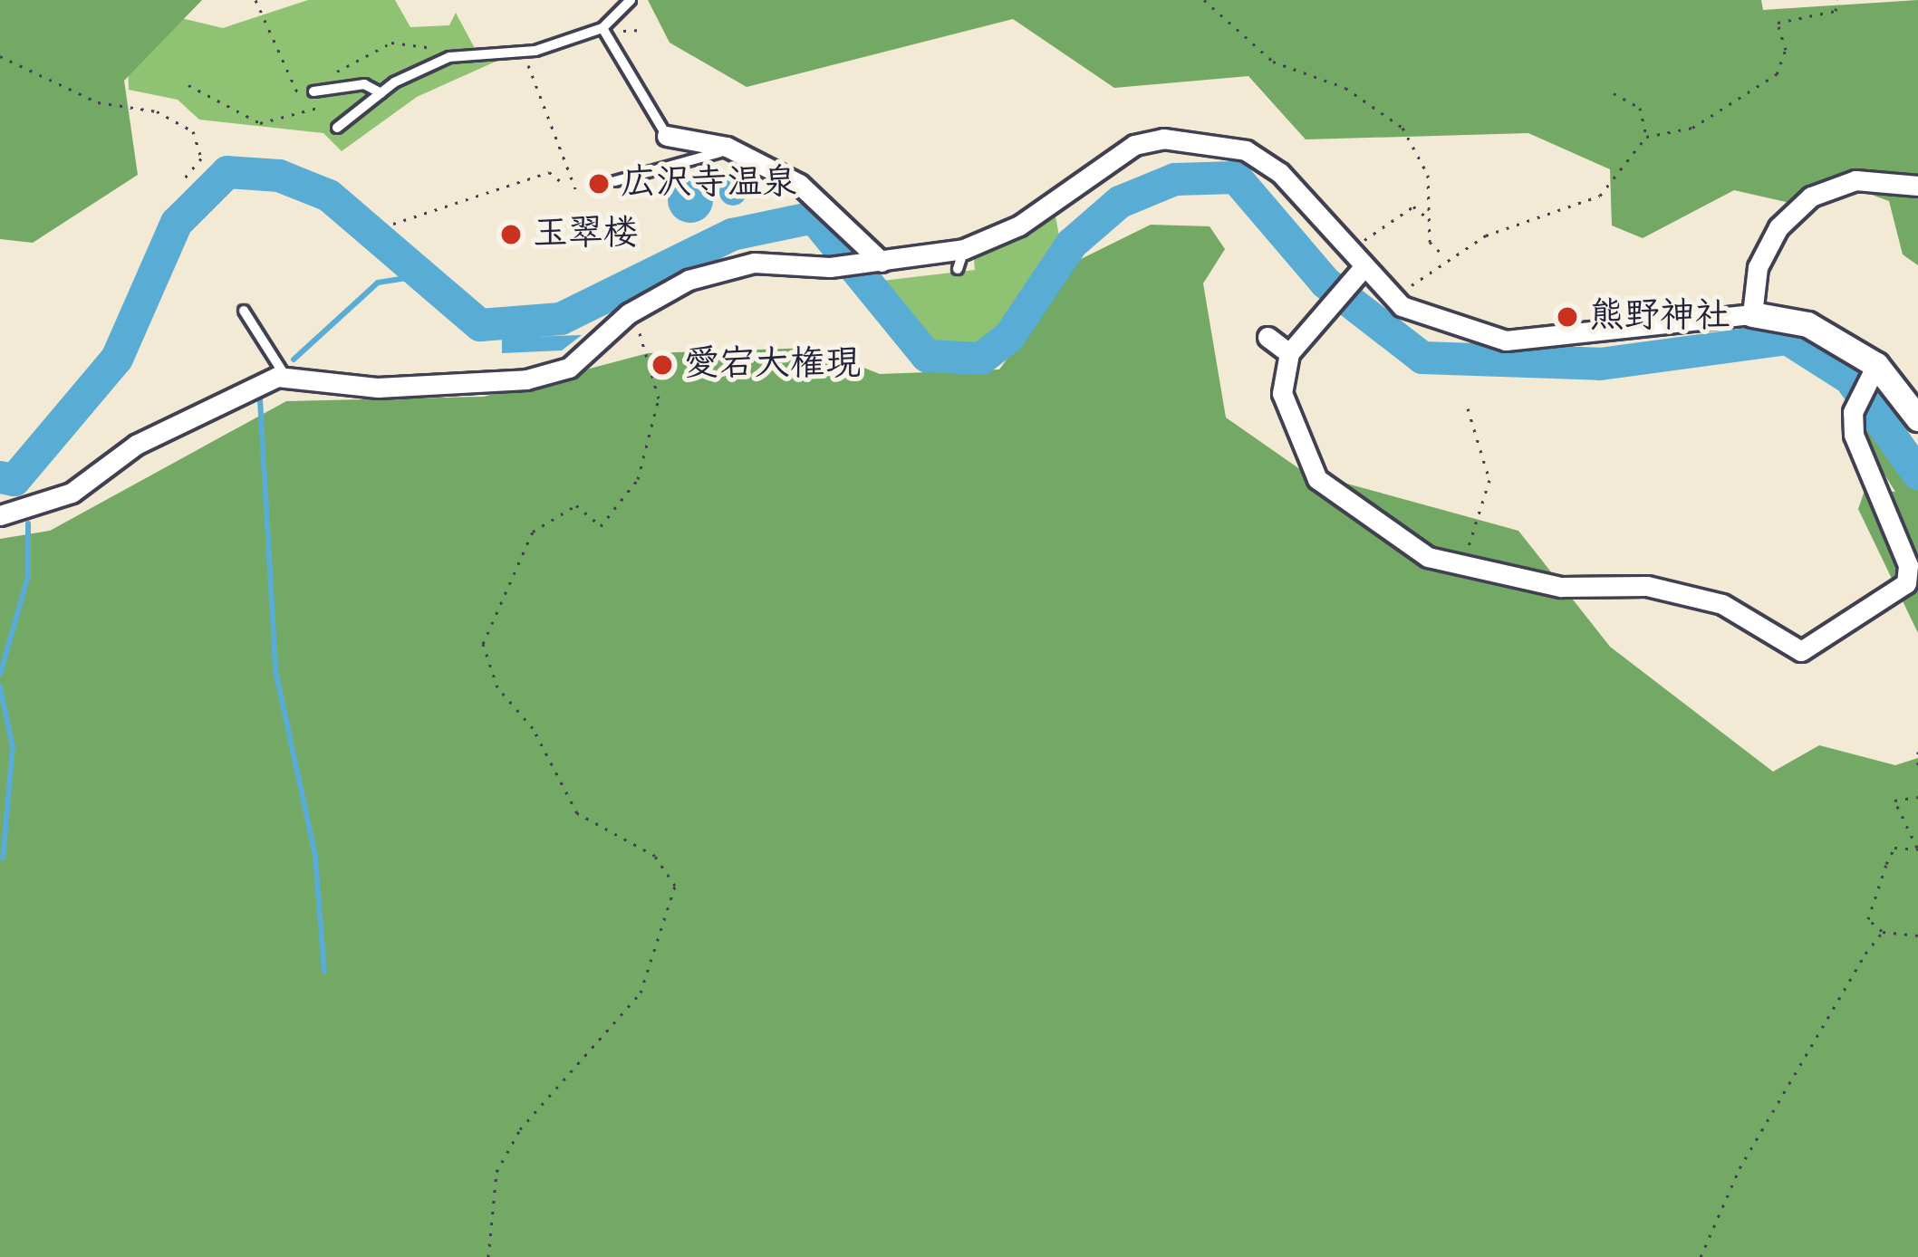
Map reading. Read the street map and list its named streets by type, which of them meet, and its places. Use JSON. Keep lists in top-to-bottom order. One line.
{"places":["広沢寺温泉","玉翠楼","熊野神社","愛宕大権現"]}
